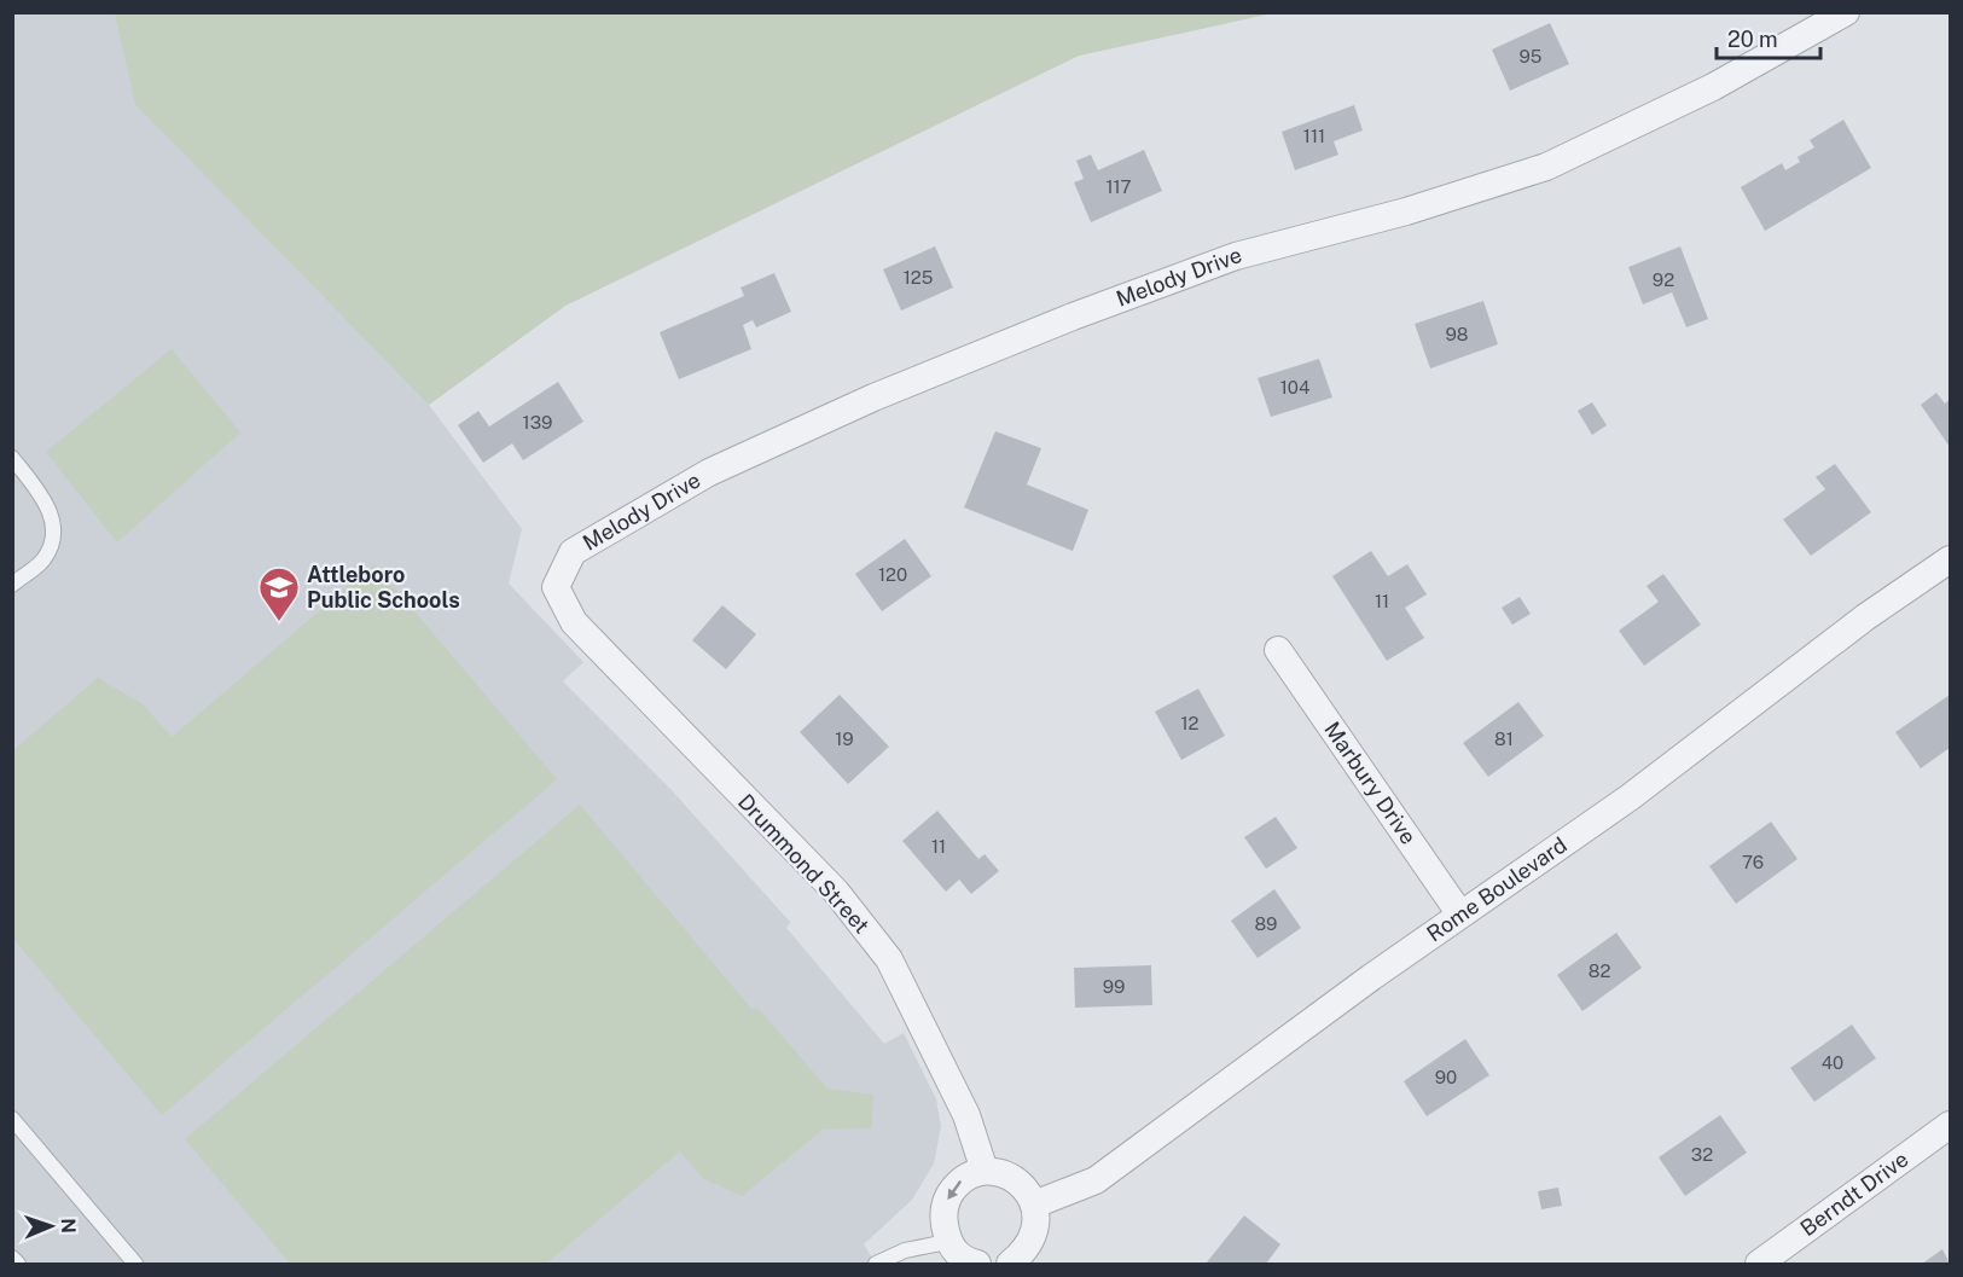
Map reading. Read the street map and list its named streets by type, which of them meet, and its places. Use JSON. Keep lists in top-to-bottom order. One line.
{"streets":{"street":["Melody Drive","Marbury Drive","Drummond Street","Rome Boulevard","Berndt Drive"]},"crossings":[["Melody Drive","Drummond Street"],["Marbury Drive","Rome Boulevard"]],"places":{"school or university":["Attleboro Public Schools"]},"house_numbers":["95","111","117","125","92","98","104","139","120","11","12","19","81","11","76","89","82","99","40","90","32"],"scale_bar":"20 m","north":"right"}
